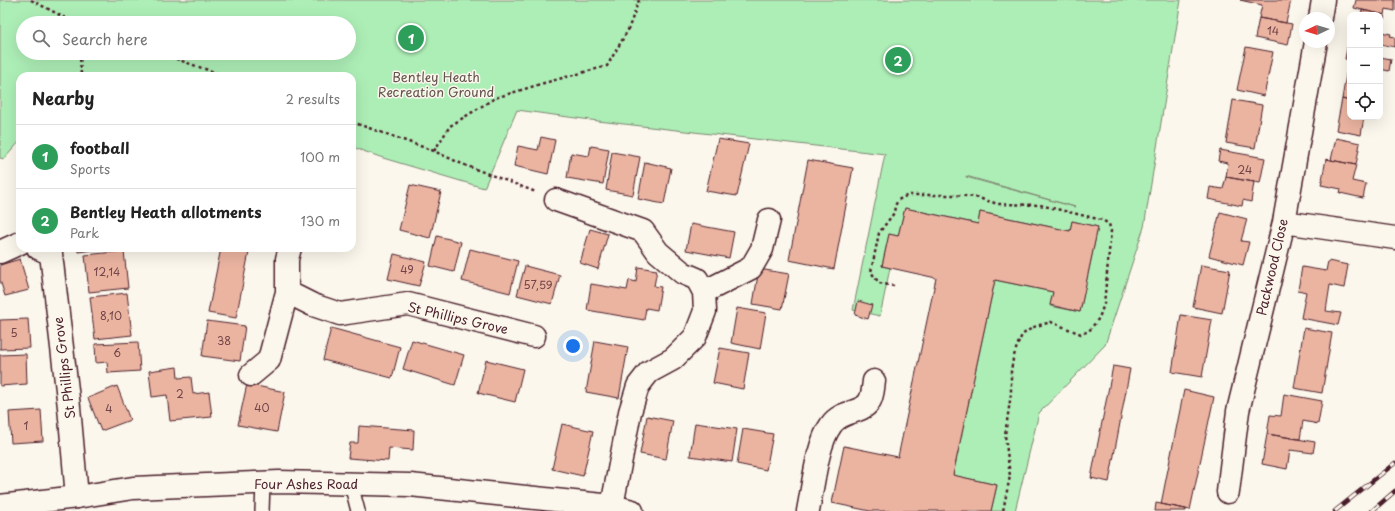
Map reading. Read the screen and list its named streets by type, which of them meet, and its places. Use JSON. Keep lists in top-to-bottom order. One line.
{"streets":{"street":["Packwood Close","St Phillips Grove","Four Ashes Road"]},"crossings":[["St Phillips Grove","Four Ashes Road"]],"parks":["Bentley Heath Recreation Ground"],"house_numbers":["14","24","49","12,14","57,59","8,10","5","38","6","2","40","4","1"],"north":"left","page":{"map_buttons":["+","−"],"search":"Search here","pins":["1","2"],"heading":["Nearby","2 results"],"list":[{"mark":"1","name":"football","note":"Sports","value":"100 m"},{"mark":"2","name":"Bentley Heath allotments","note":"Park","value":"130 m"}]}}
